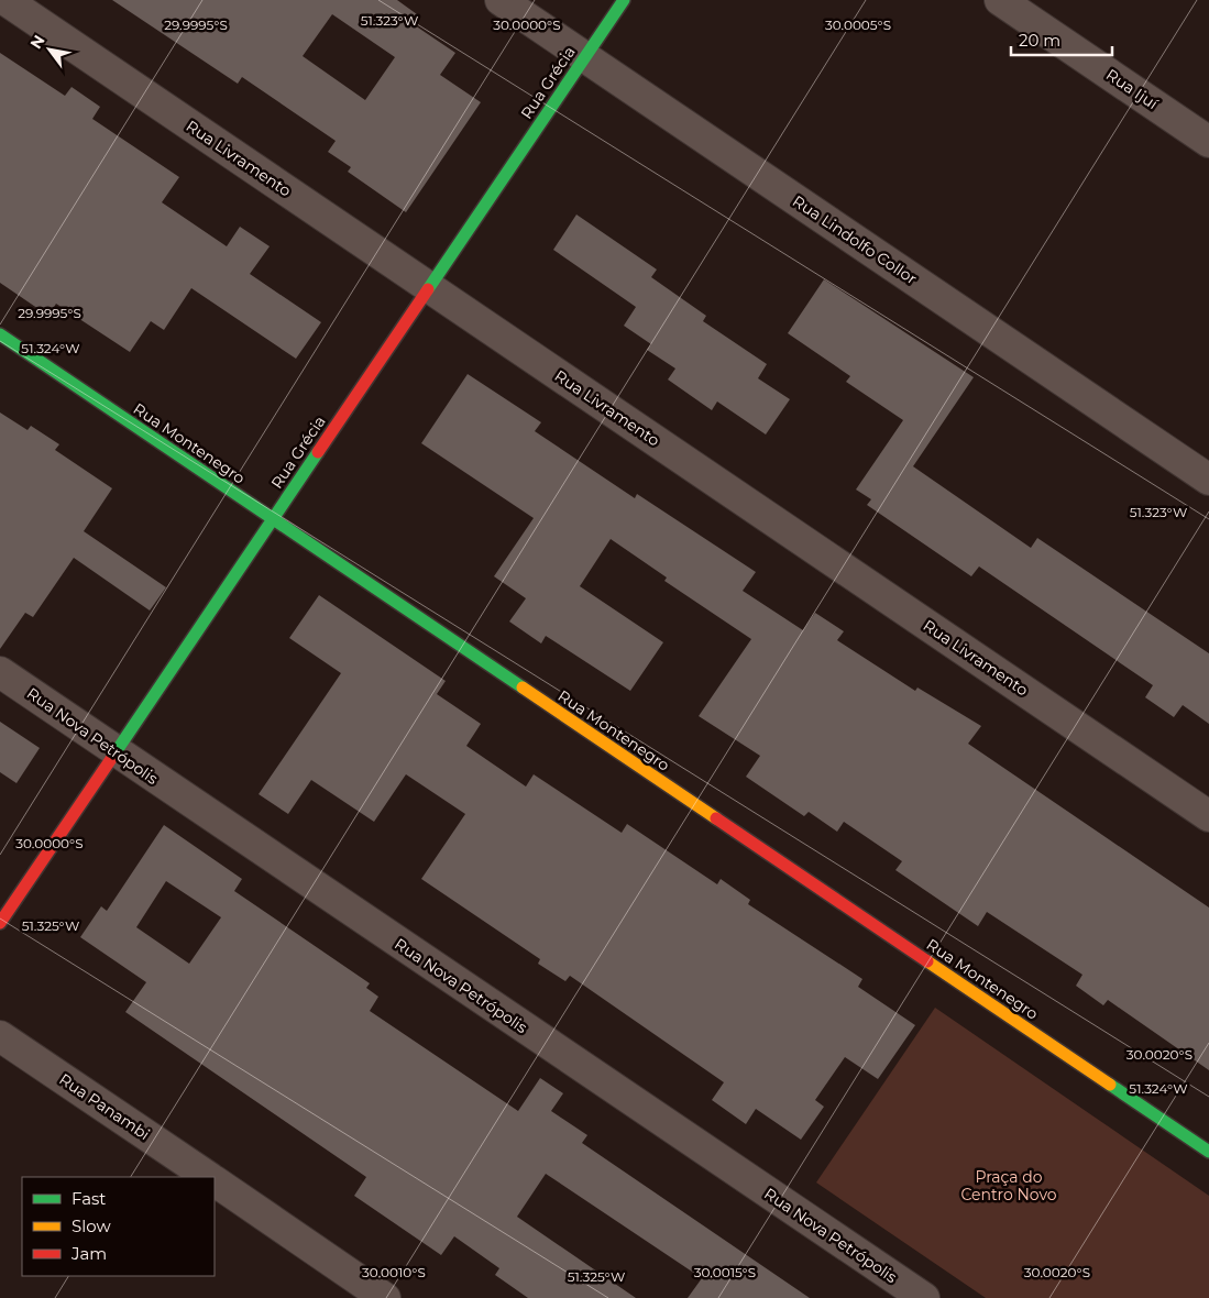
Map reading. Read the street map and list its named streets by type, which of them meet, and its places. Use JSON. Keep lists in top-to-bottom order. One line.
{"streets":{"street":["Rua Grécia","Rua Ijuí","Rua Livramento","Rua Lindolfo Collor","Rua Montenegro","Rua Nova Petrópolis","Rua Panambi"]},"crossings":[["Rua Grécia","Rua Livramento"],["Rua Grécia","Rua Lindolfo Collor"],["Rua Grécia","Rua Montenegro"],["Rua Grécia","Rua Nova Petrópolis"]],"parks":["Praça do Centro Novo"],"legend":["Fast","Slow","Jam"],"scale_bar":"20 m","north":"top left","coordinates":["51.323°W","29.9995°S","30.0000°S","30.0005°S","51.324°W","51.325°W","30.0020°S","30.0010°S","30.0015°S"]}
